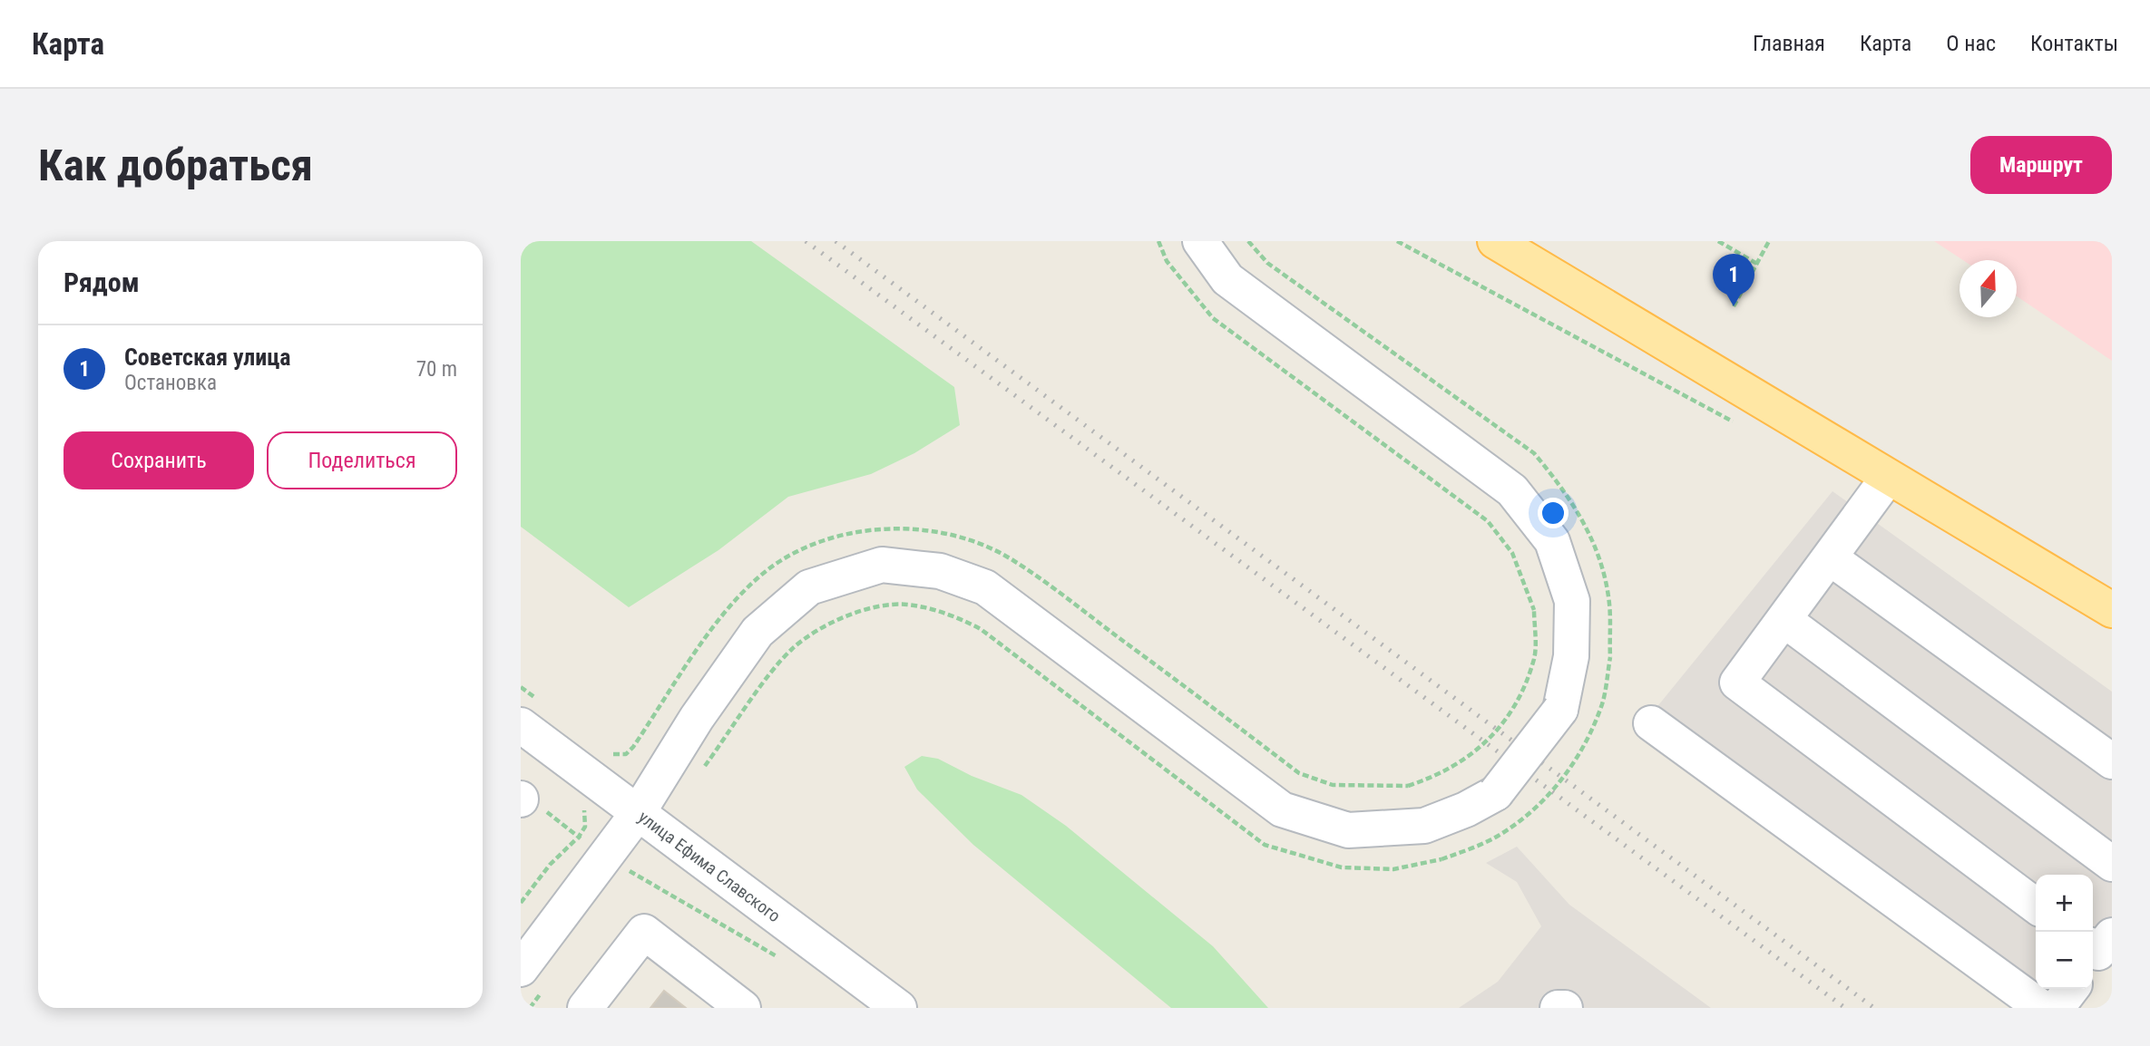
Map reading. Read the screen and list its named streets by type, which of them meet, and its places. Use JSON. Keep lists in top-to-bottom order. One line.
{"streets":{"street":["улица Ефима Славского"]},"north":"top","page":{"header":"Карта","nav":["Главная","Карта","О нас","Контакты"],"buttons":["Маршрут",["Сохранить","Поделиться"]],"title":"Как добраться","heading":"Рядом","pins":"1","list":[{"mark":"1","name":"Советская улица","note":"Остановка","value":"70 m"}],"map_buttons":["+","−"]}}
